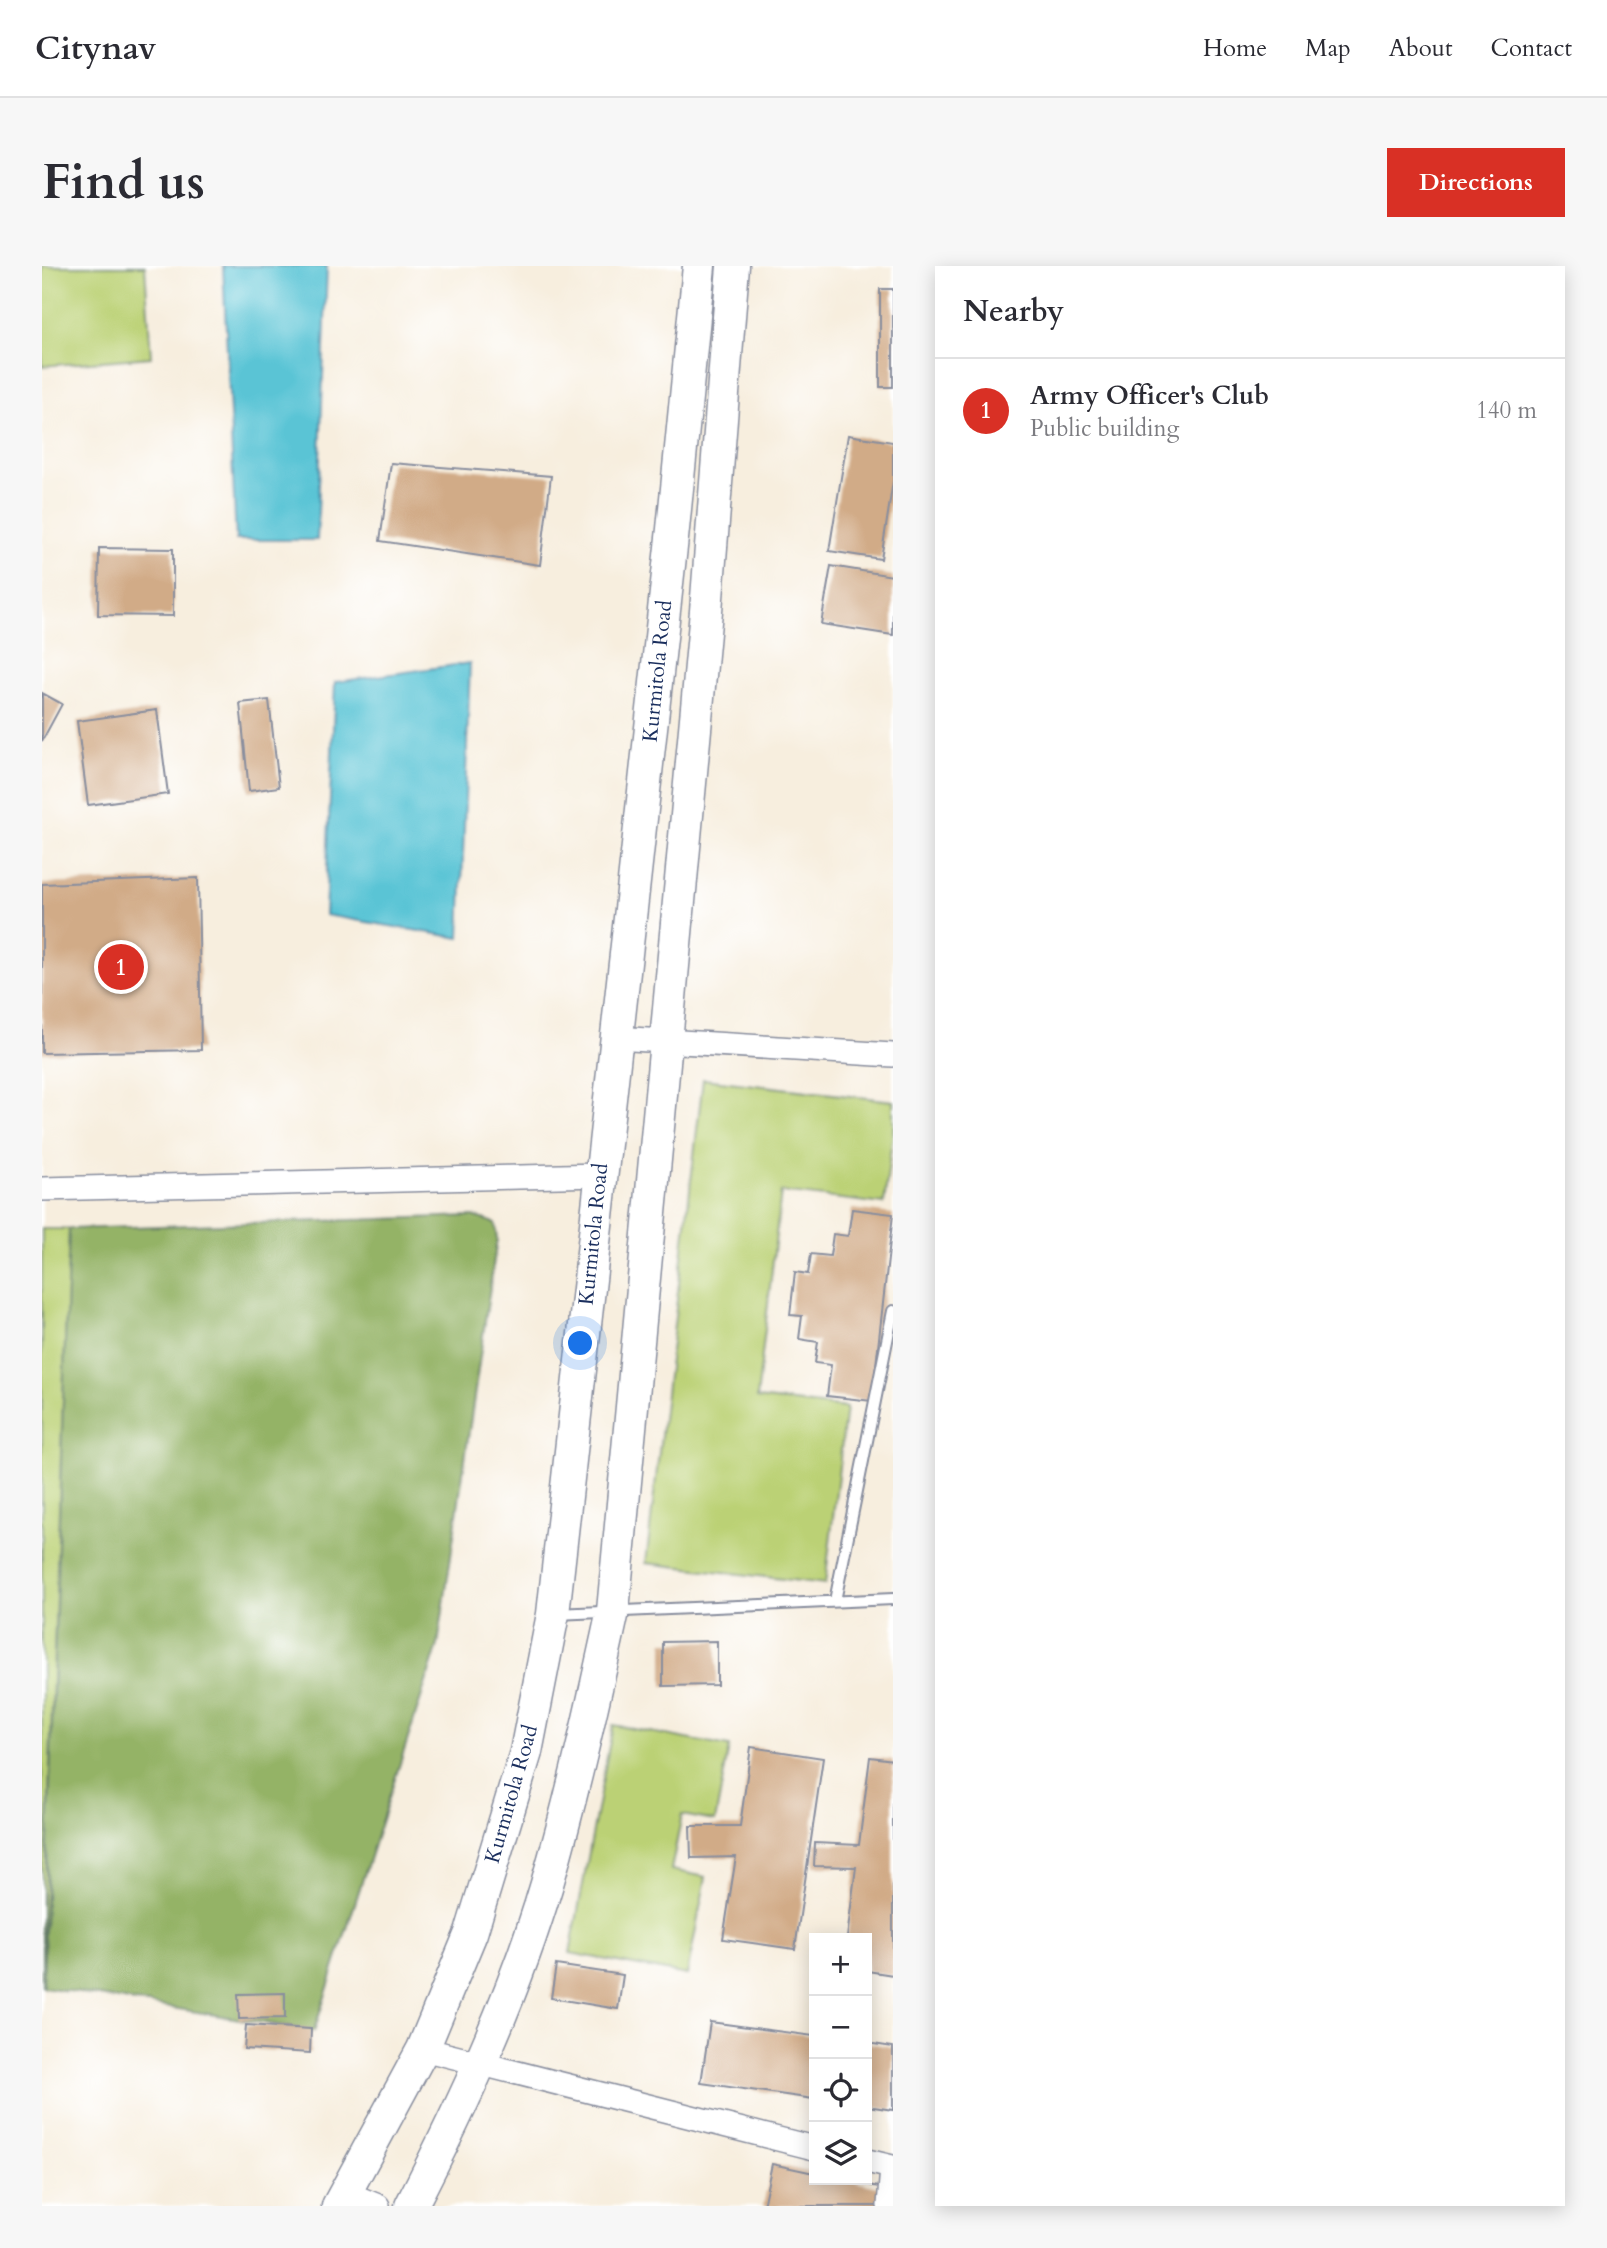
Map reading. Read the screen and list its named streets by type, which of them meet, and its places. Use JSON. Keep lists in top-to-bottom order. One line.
{"streets":{"main road":["Kurmitola Road"]},"page":{"header":"Citynav","nav":["Home","Map","About","Contact"],"buttons":"Directions","title":"Find us","heading":"Nearby","list":[{"mark":"1","name":"Army Officer's Club","note":"Public building","value":"140 m"}],"pins":"1","map_buttons":["+","−"]}}
